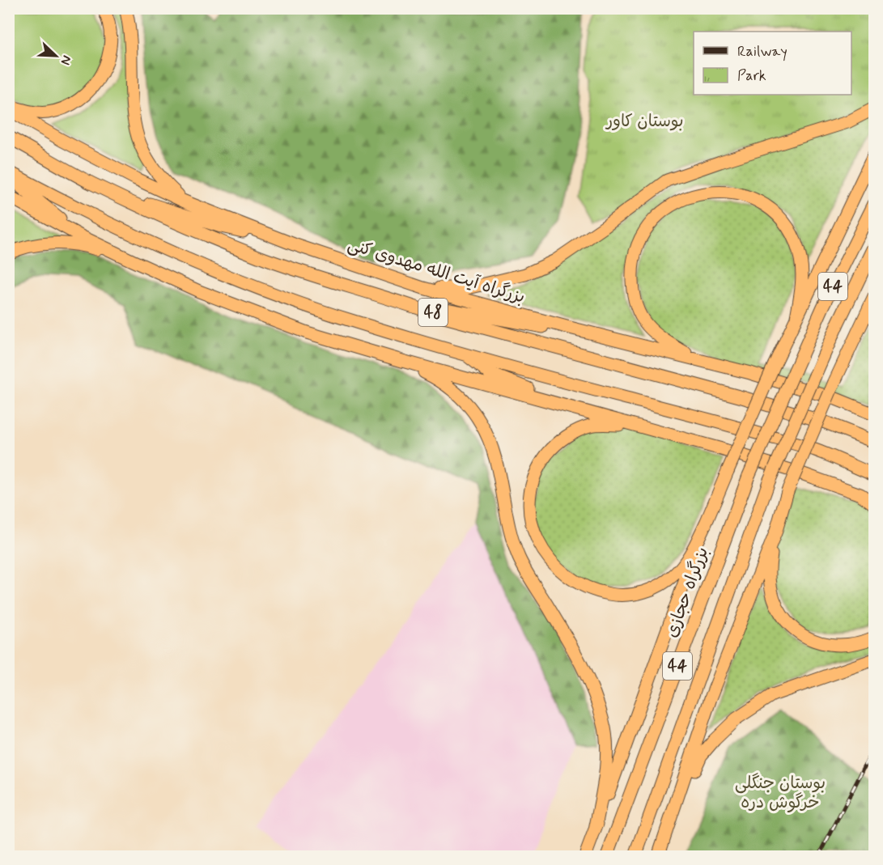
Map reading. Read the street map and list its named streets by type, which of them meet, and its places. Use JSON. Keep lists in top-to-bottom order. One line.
{"streets":{"highway":["بزرگراه آیت الله مهدوی کنی","44","48","بزرگراه حجازی"]},"parks":["بوستان کاور","بوستان جنگلی خرگوش دره"],"legend":["Railway","Park"],"north":"bottom right"}
